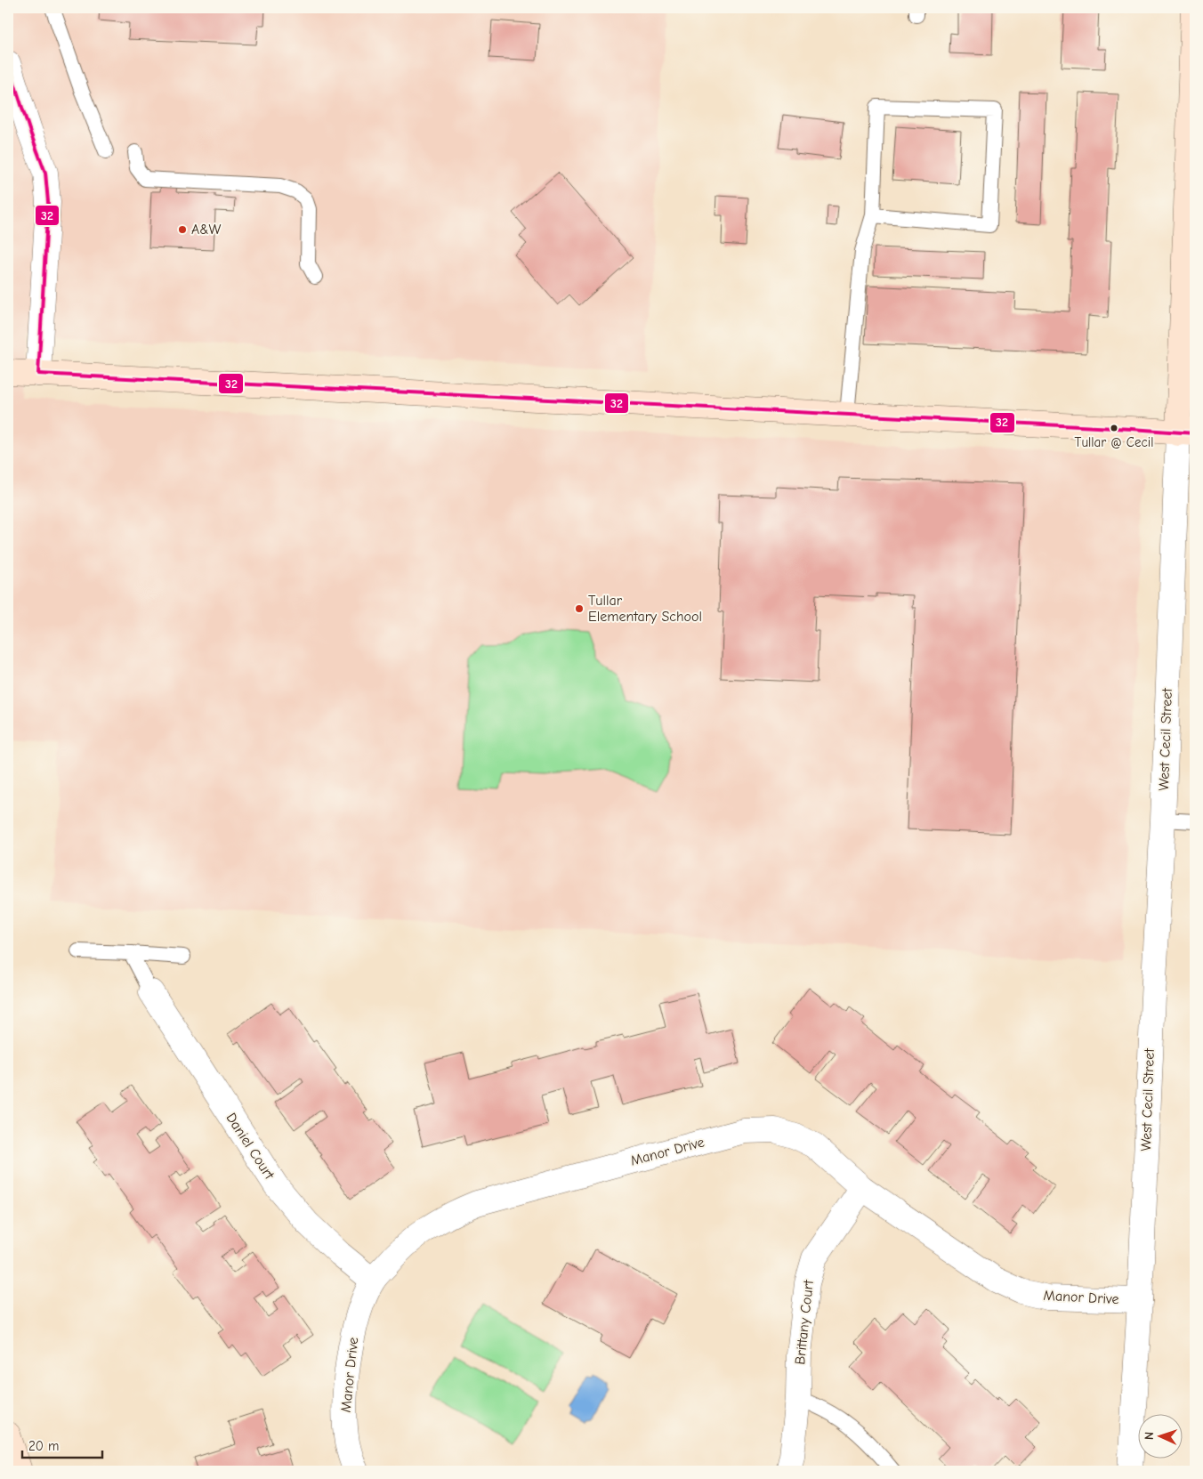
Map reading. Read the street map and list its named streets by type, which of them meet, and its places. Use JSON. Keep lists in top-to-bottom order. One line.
{"streets":{"main road":["West Cecil Street"],"street":["Daniel Court","Manor Drive","Brittany Court"]},"crossings":[["West Cecil Street","Manor Drive"],["Daniel Court","Manor Drive"],["Manor Drive","Brittany Court"]],"places":["A&W","Tullar @ Cecil","Tullar Elementary School"],"lines":["transit line 32"],"scale_bar":"20 m","north":"left"}
